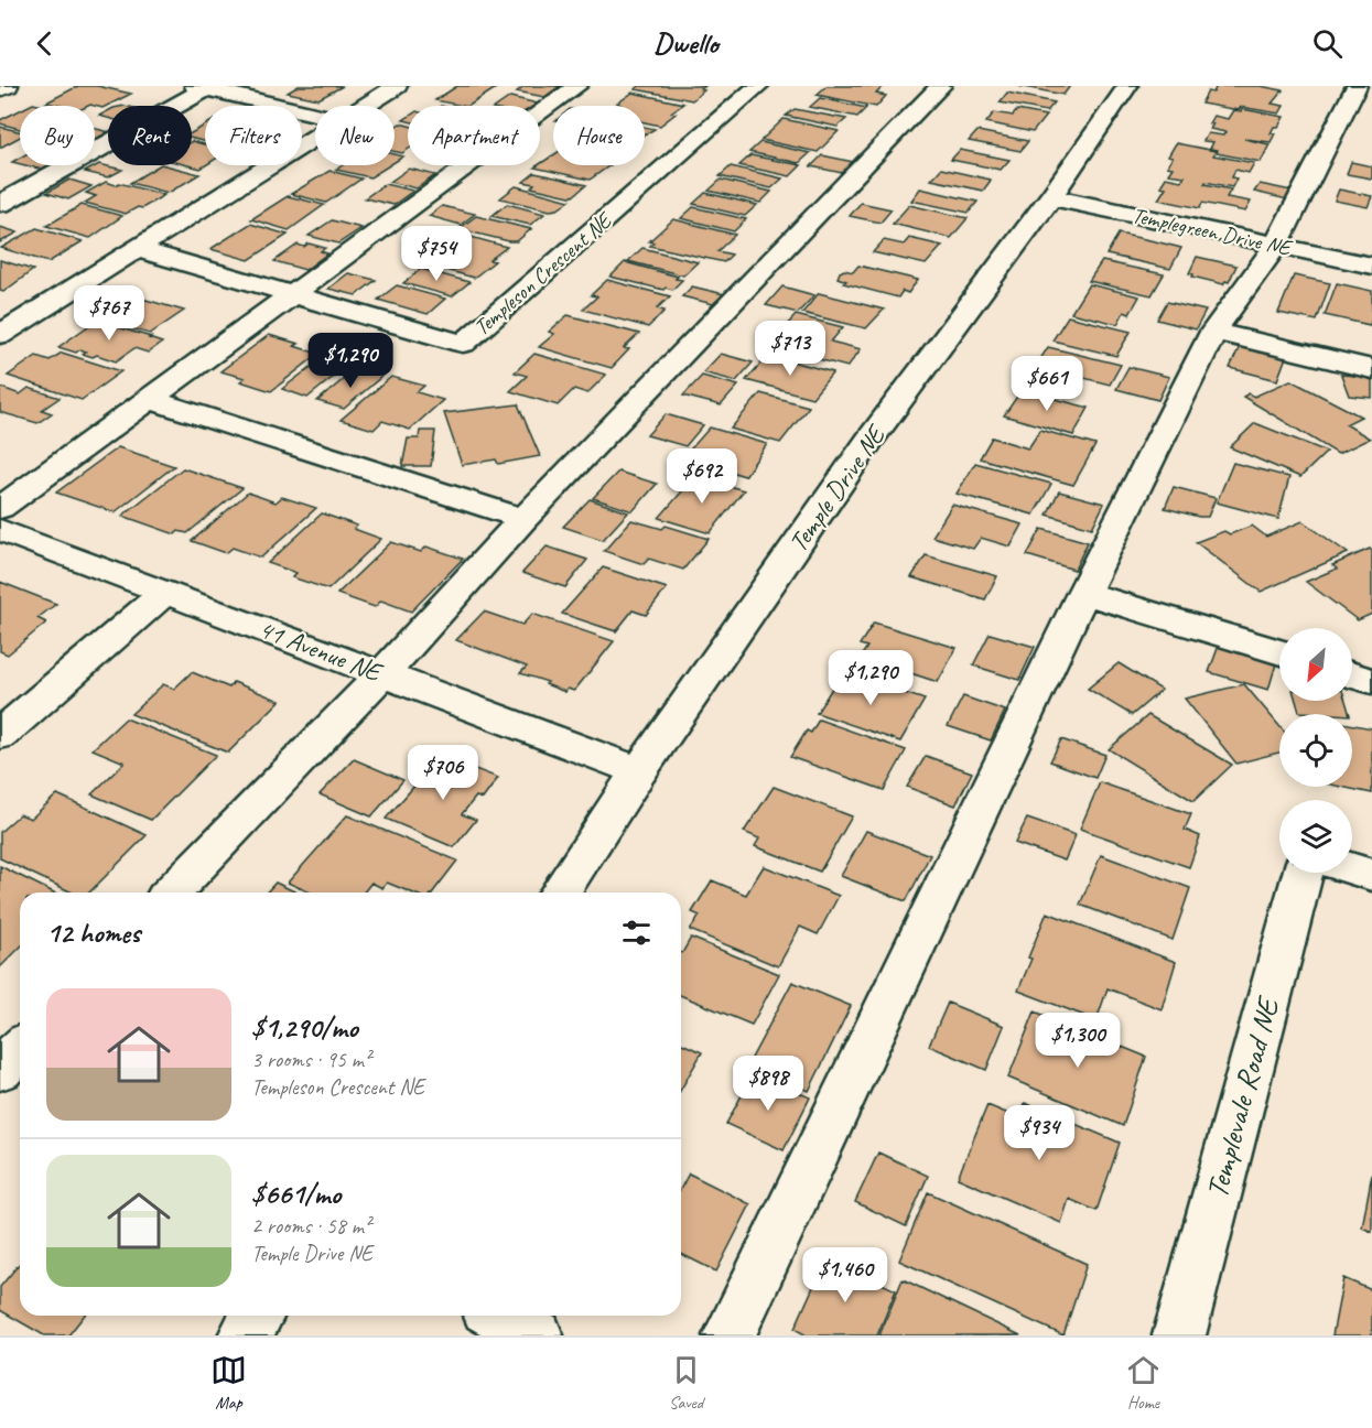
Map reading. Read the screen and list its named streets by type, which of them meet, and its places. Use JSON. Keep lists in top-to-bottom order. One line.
{"streets":{"street":["Templegreen Drive NE","Templeson Crescent NE","Temple Drive NE","41 Avenue NE","Templevale Road NE"]},"crossings":[["Templegreen Drive NE","Temple Drive NE"],["Temple Drive NE","41 Avenue NE"]],"north":"bottom left","page":{"header":"Dwello","chip":["Buy","Rent","Filters","New","Apartment","House"],"price":["$754","$767","$713","$1,290","$661","$692","$1,290","$706","$1,300","$898","$934","$1,460"],"heading":"12 homes","list":[{"name":"$1,290/mo","note":"3 rooms · 95 m² · Templeson Crescent NE"},{"name":"$661/mo","note":"2 rooms · 58 m² · Temple Drive NE"}],"tabs":["Map","Saved","Home"]}}
